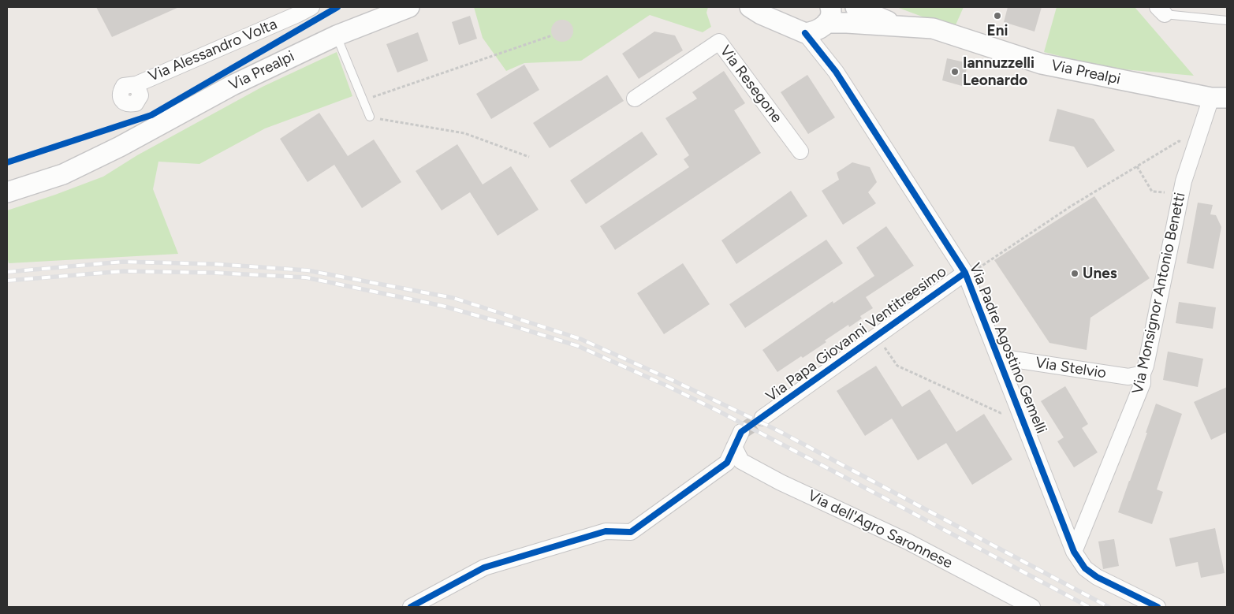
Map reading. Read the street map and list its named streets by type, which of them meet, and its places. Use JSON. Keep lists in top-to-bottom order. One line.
{"streets":{"street":["Via Alessandro Volta","Via Prealpi","Via Resegone","Via Monsignor Antonio Benetti","Via Papa Giovanni Ventitreesimo","Via Padre Agostino Gemelli","Via Stelvio","Via dell'Agro Saronnese"]},"crossings":[["Via Prealpi","Via Monsignor Antonio Benetti"],["Via Prealpi","Via Padre Agostino Gemelli"],["Via Monsignor Antonio Benetti","Via Padre Agostino Gemelli"],["Via Monsignor Antonio Benetti","Via Stelvio"],["Via Papa Giovanni Ventitreesimo","Via Padre Agostino Gemelli"],["Via Padre Agostino Gemelli","Via Stelvio"]],"places":["Eni","Iannuzzelli Leonardo","Unes"]}
